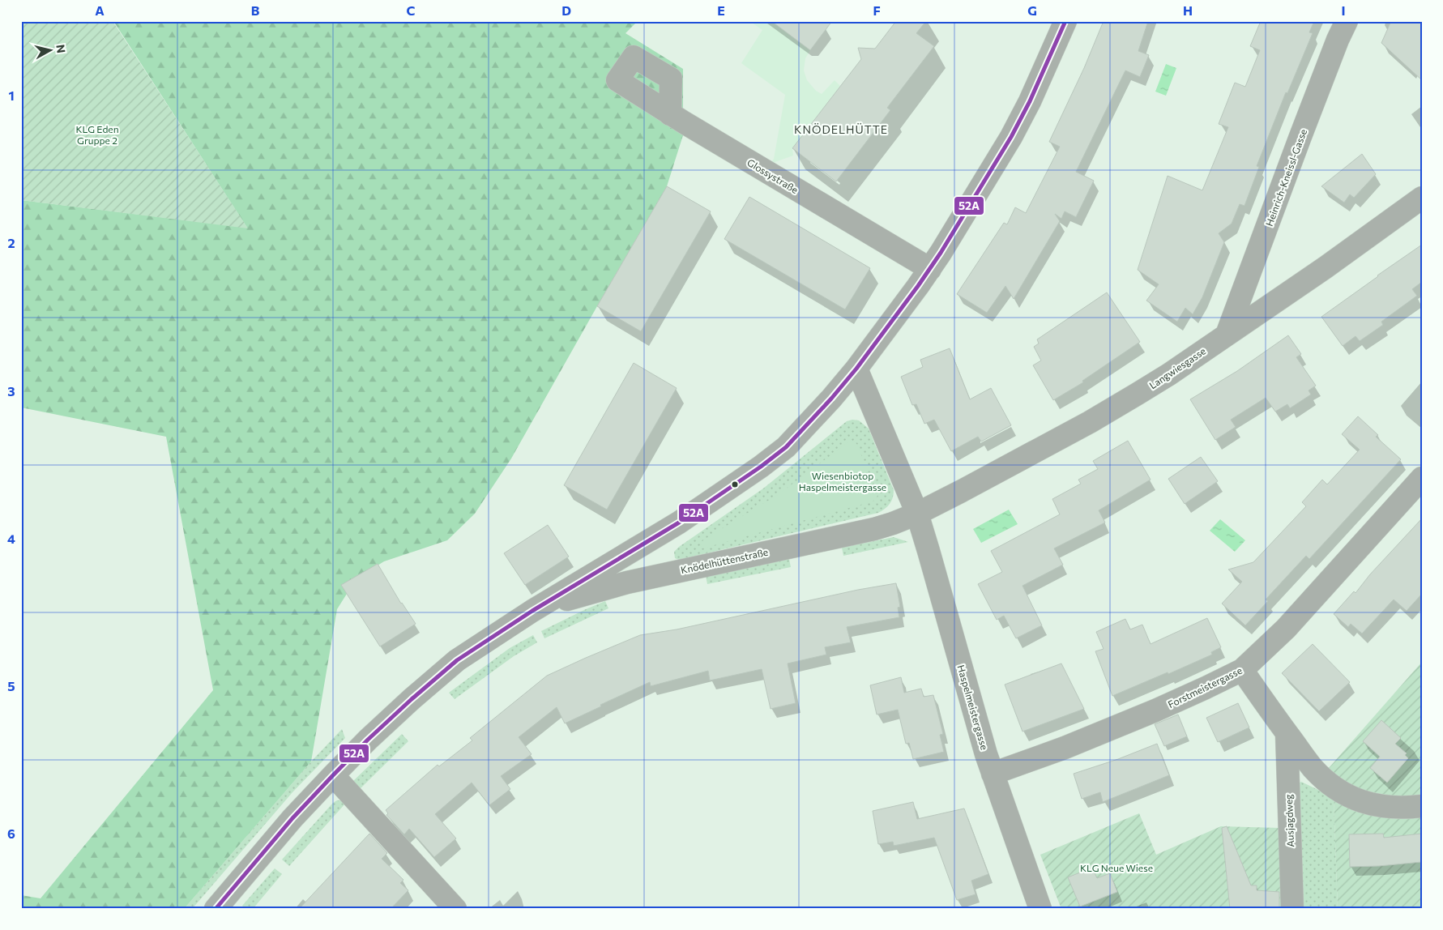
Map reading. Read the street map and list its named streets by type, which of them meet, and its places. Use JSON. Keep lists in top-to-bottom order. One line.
{"streets":{"street":["Glossystraße","Heinrich-Kneissl-Gasse","Langwiesgasse","Knödelhüttenstraße","Forstmeistergasse","Haspelmeistergasse","Ausjagdweg"]},"crossings":[["Glossystraße","Knödelhüttenstraße"],["Heinrich-Kneissl-Gasse","Langwiesgasse"],["Langwiesgasse","Knödelhüttenstraße"],["Langwiesgasse","Haspelmeistergasse"],["Knödelhüttenstraße","Haspelmeistergasse"],["Forstmeistergasse","Haspelmeistergasse"]],"districts":["KNÖDELHÜTTE"],"parks":["KLG Eden Gruppe 2","Wiesenbiotop Haspelmeistergasse","KLG Neue Wiese"],"lines":["transit line 52A"],"north":"right","grid":{"columns":["A","B","C","D","E","F","G","H","I"],"rows":["1","2","3","4","5","6"]}}
